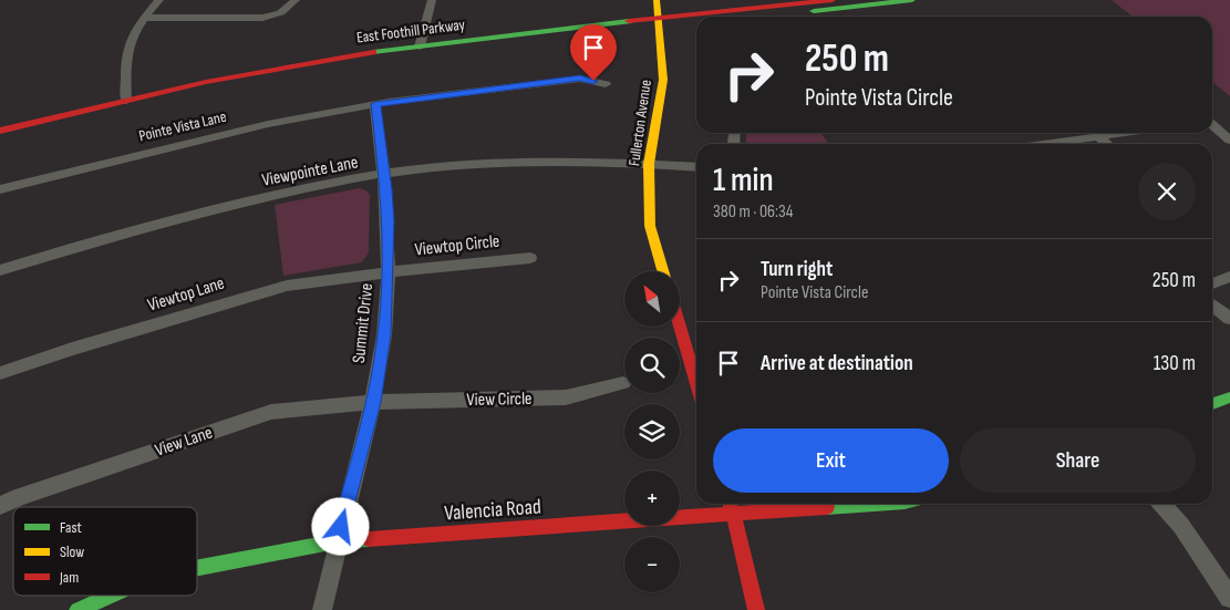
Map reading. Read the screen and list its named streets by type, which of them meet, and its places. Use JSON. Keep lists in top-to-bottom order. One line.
{"streets":{"main road":["East Foothill Parkway","Fullerton Avenue","Valencia Road"],"street":["Pointe Vista Lane","Viewpointe Lane","Viewtop Circle","Viewtop Lane","Summit Drive","View Circle","View Lane"]},"crossings":[["East Foothill Parkway","Fullerton Avenue"],["Fullerton Avenue","Viewpointe Lane"],["Pointe Vista Lane","Summit Drive"],["Viewpointe Lane","Summit Drive"],["Viewtop Circle","Viewtop Lane"],["Viewtop Circle","Summit Drive"],["Viewtop Lane","Summit Drive"],["Summit Drive","View Circle"],["Summit Drive","View Lane"],["Summit Drive","Valencia Road"],["View Circle","View Lane"]],"legend":["Fast","Slow","Jam"],"north":"top left","page":{"turn":["250 m","Pointe Vista Circle"],"heading":["1 min","380 m · 06:34"],"list":[{"name":"Turn right","note":"Pointe Vista Circle","value":"250 m"},{"name":"Arrive at destination","value":"130 m"}],"map_buttons":["+","−"],"buttons":["Exit","Share"]}}
